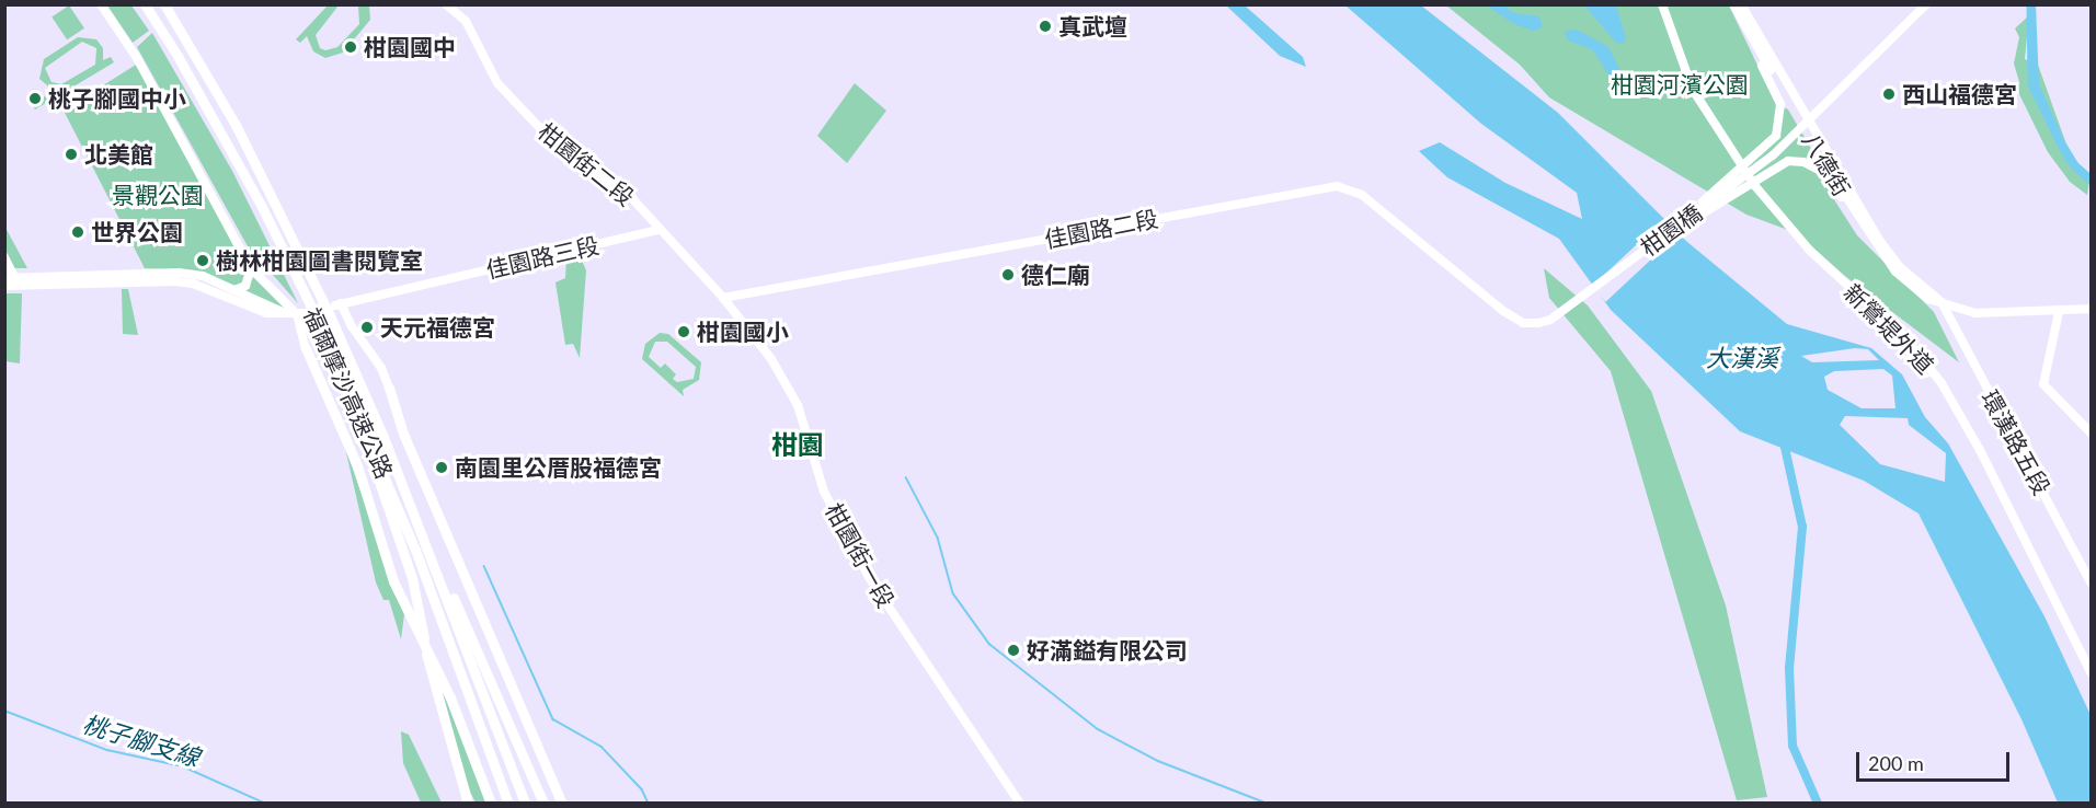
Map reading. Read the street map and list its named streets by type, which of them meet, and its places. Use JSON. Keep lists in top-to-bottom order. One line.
{"streets":{"highway":["福爾摩沙高速公路"],"street":["柑園街二段","八德街","佳園路二段","柑園橋","佳園路三段","新鶯堤外道","環漢路五段","柑園街一段"]},"crossings":[["柑園街二段","佳園路三段"],["八德街","環漢路五段"],["佳園路二段","柑園橋"],["佳園路二段","柑園街一段"]],"districts":["柑園"],"water":["大漢溪","桃子腳支線"],"parks":["柑園河濱公園","景觀公園"],"places":["真武壇","柑園國中","西山福德宮","桃子腳國中小","北美館","世界公園","樹林柑園圖書閱覽室","德仁廟","天元福德宮","柑園國小","南園里公厝股福德宮","好滿鎰有限公司"],"scale_bar":"200 m"}
